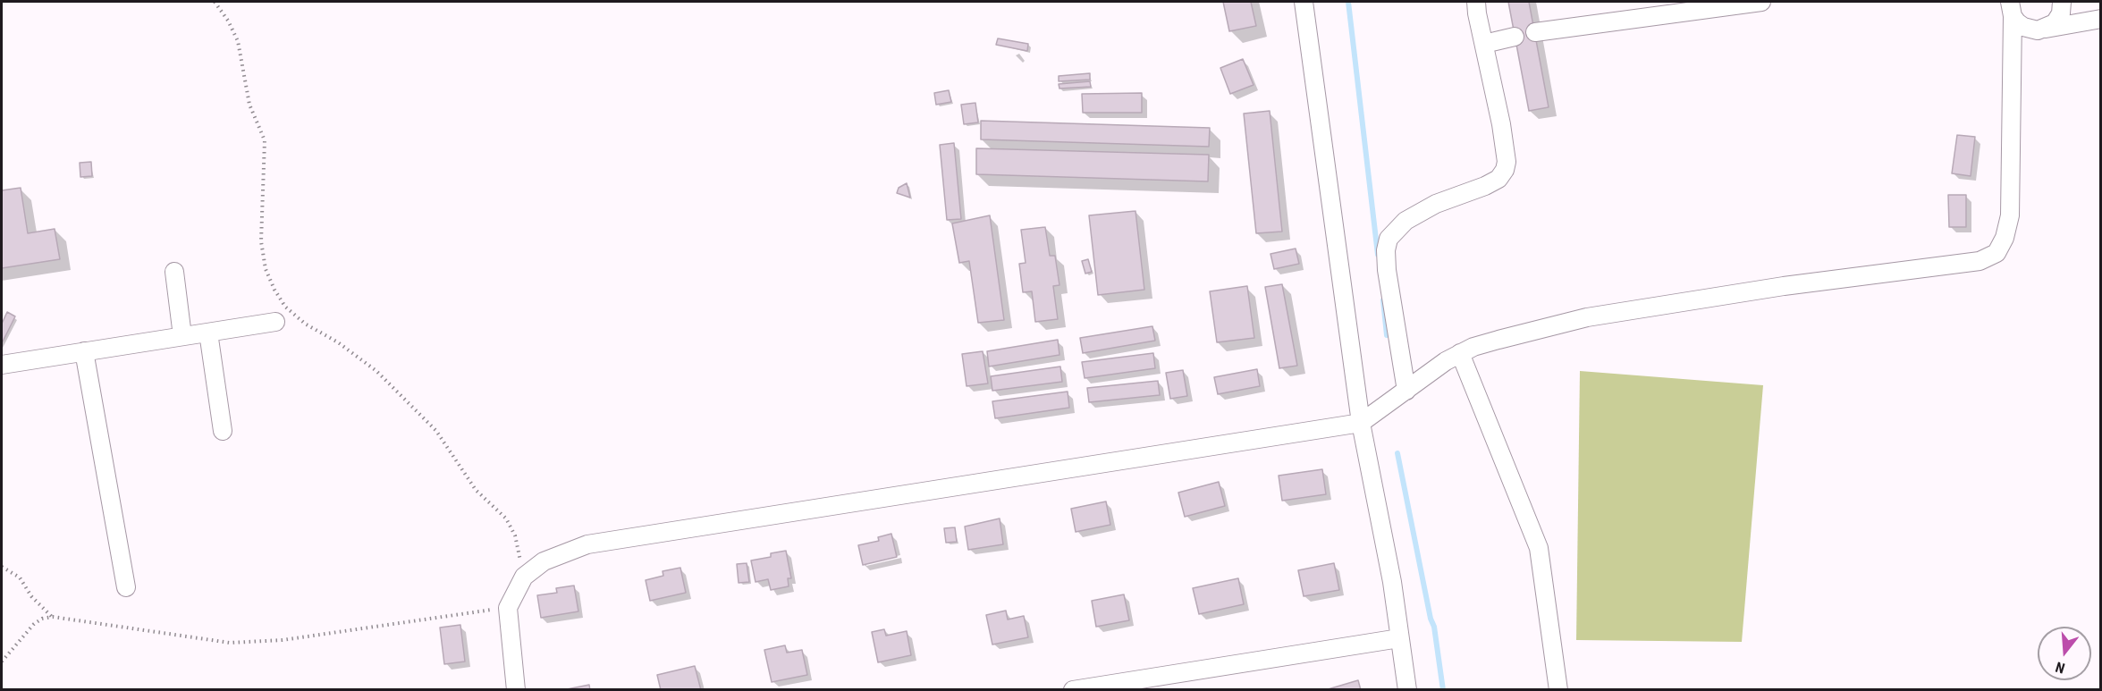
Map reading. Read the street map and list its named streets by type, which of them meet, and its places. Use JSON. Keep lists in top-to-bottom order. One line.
{"north":"bottom"}
